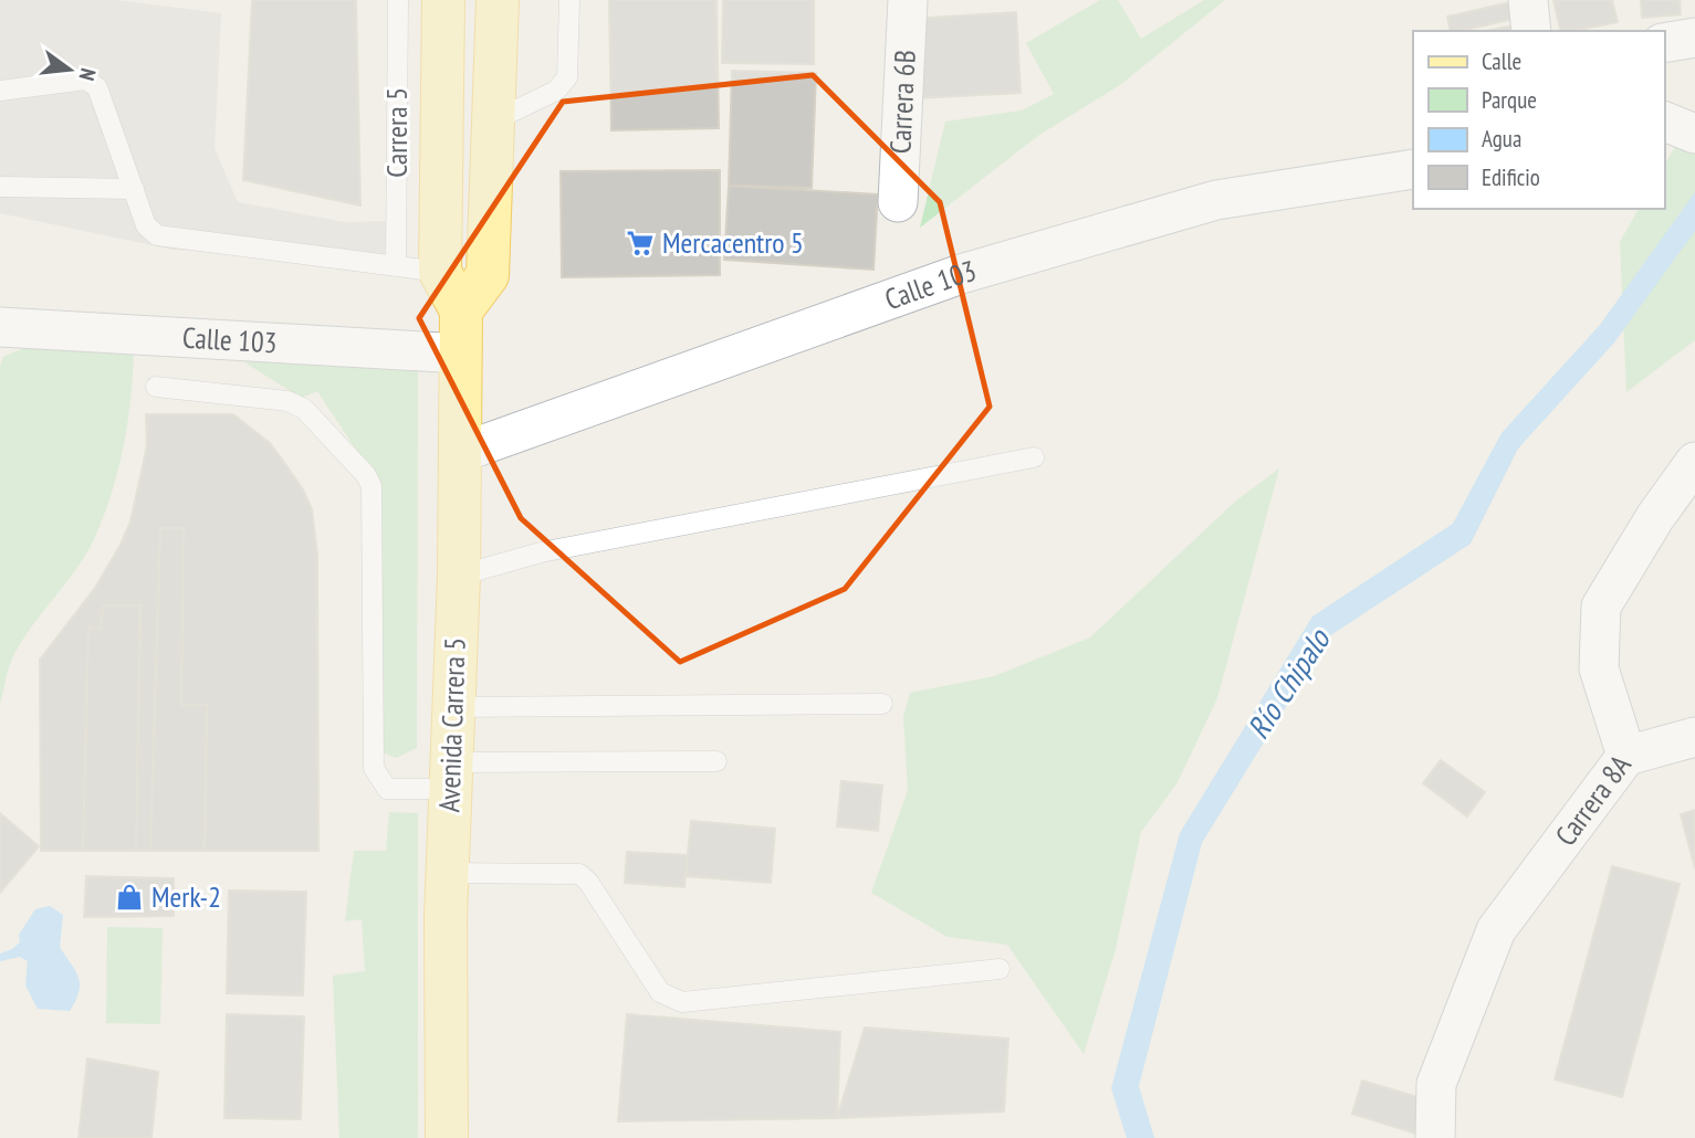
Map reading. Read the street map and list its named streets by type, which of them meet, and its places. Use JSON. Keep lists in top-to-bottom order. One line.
{"streets":{"main road":["Avenida Carrera 5"],"street":["Carrera 6B","Calle 103","Carrera 8A"],"lane":["Carrera 5"]},"crossings":[["Calle 103","Avenida Carrera 5"]],"water":["Río Chipalo"],"places":{"supermarket":["Mercacentro 5"],"shop":["Merk-2"]},"legend":["Calle","Parque","Agua","Edificio"],"north":"right"}
